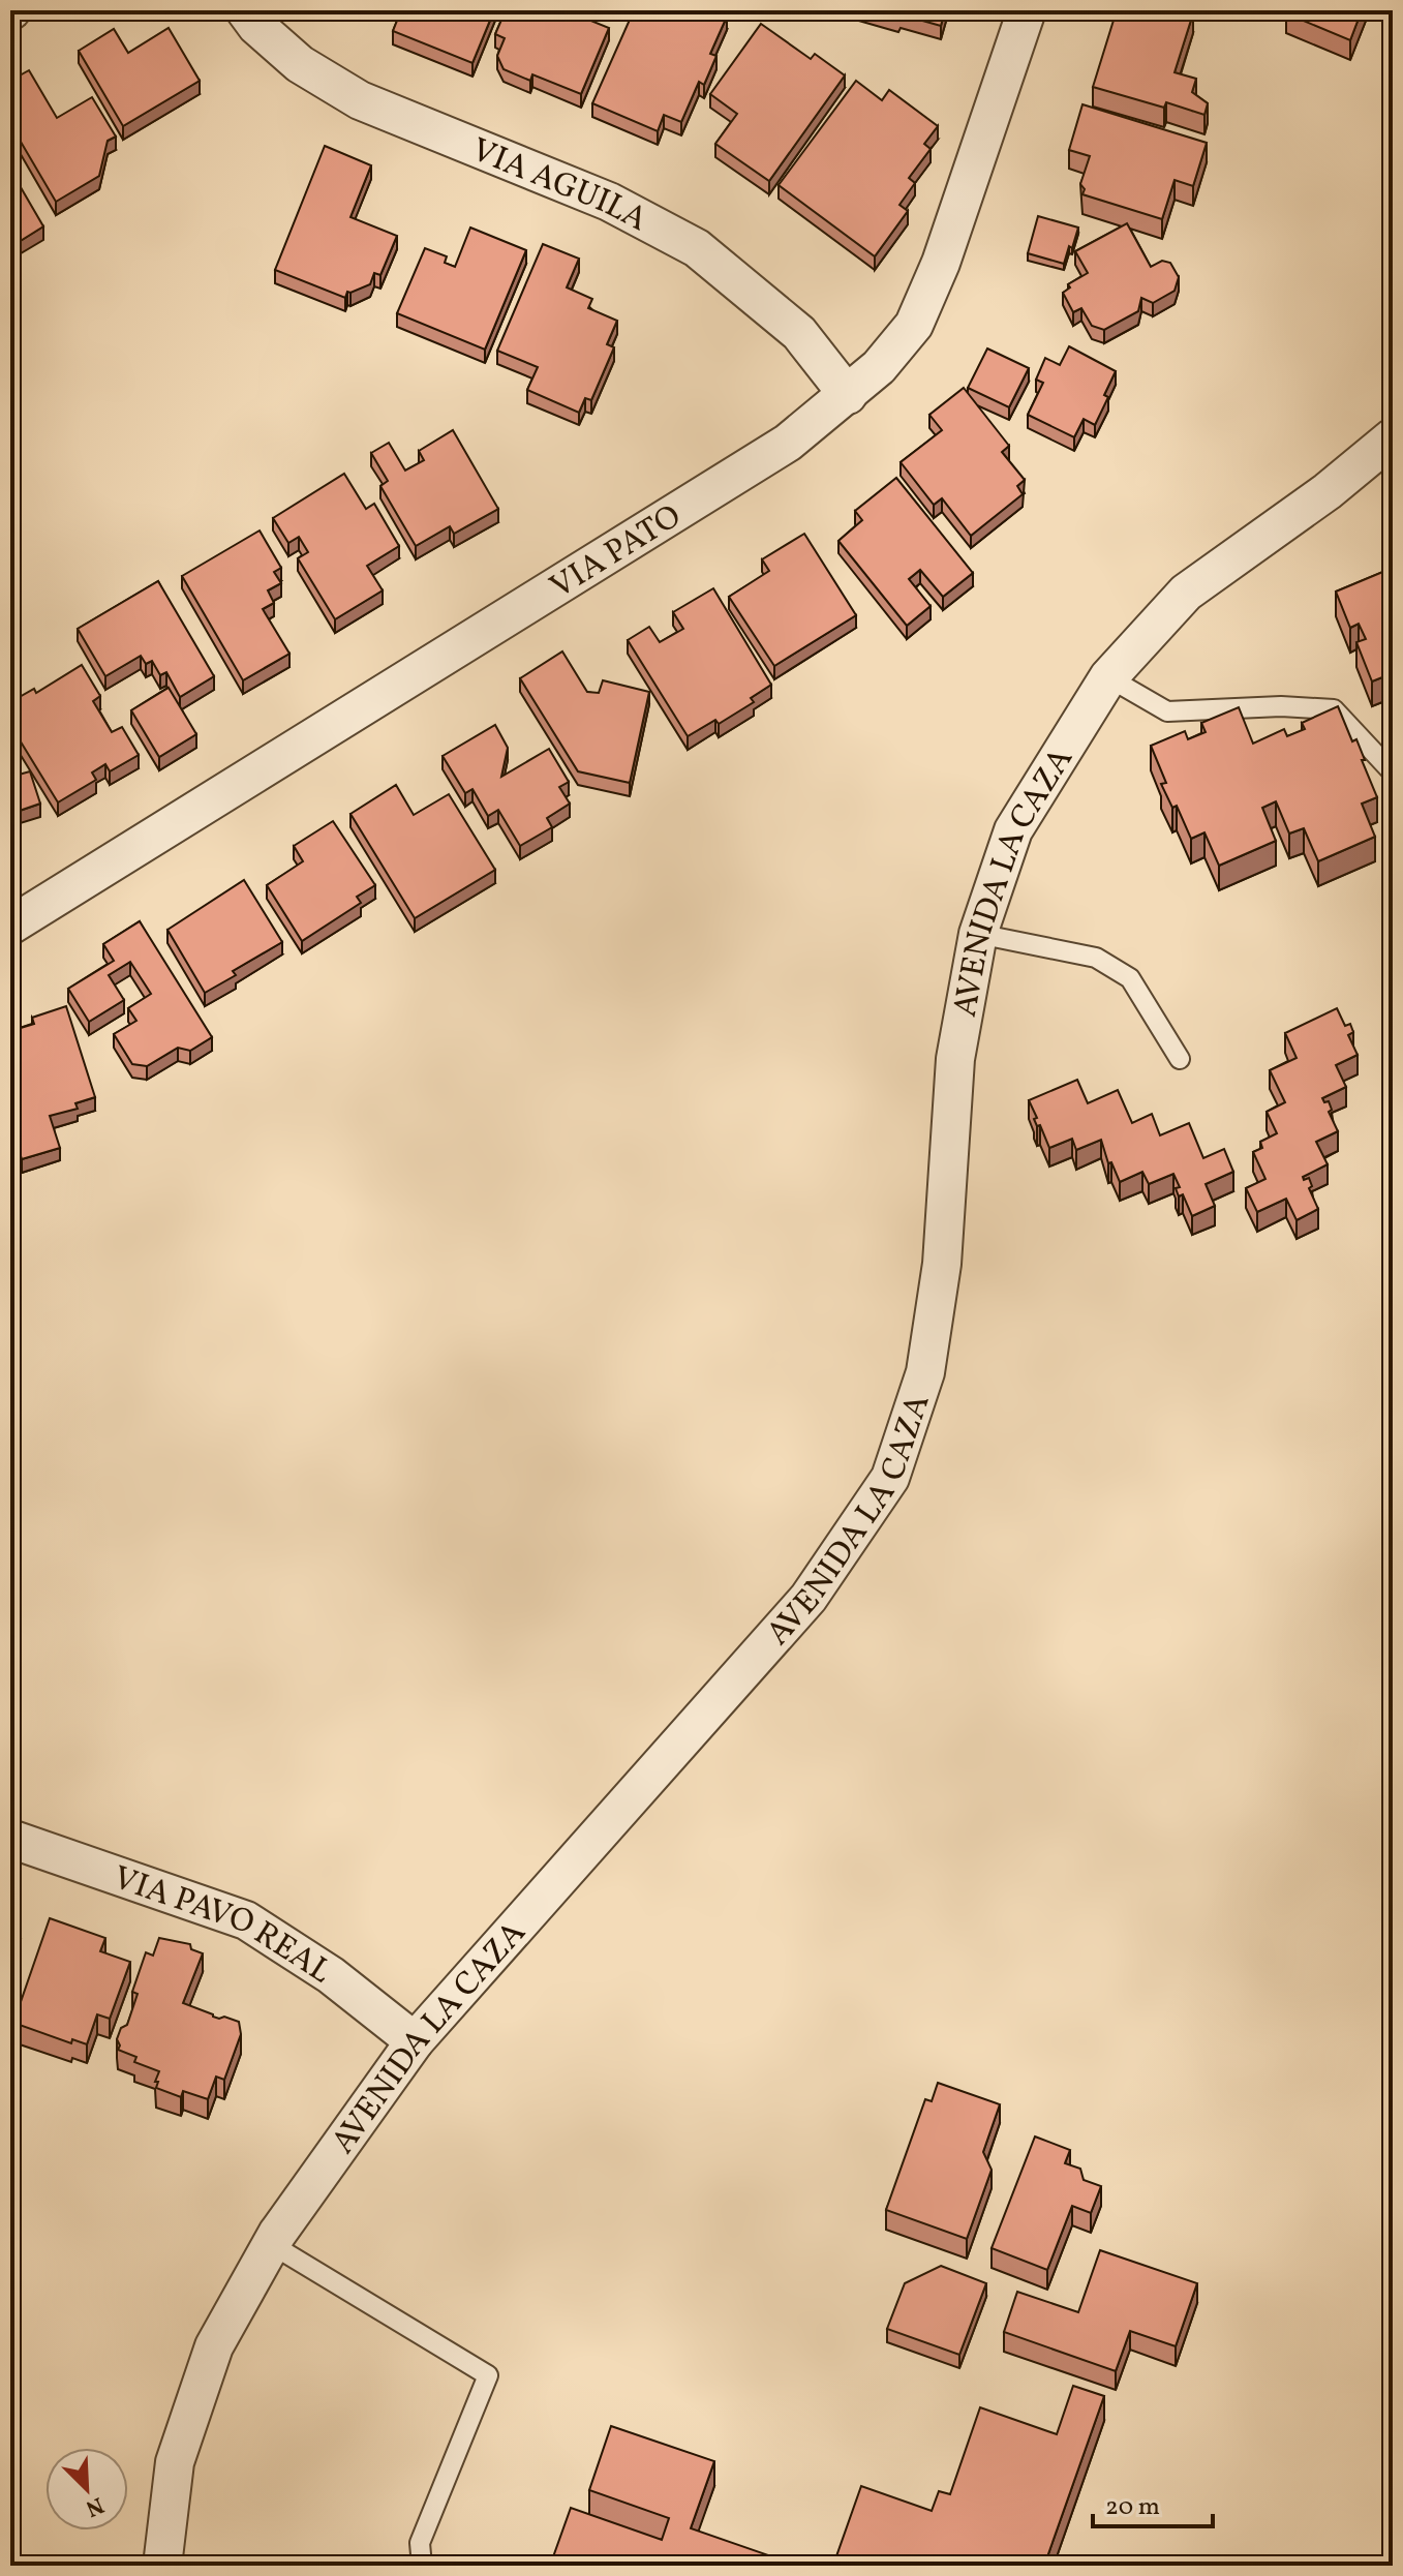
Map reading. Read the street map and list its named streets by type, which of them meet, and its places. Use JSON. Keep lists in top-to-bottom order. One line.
{"streets":{"street":["VIA AGUILA","VIA PATO","AVENIDA LA CAZA","VIA PAVO REAL"]},"crossings":[["VIA AGUILA","VIA PATO"],["AVENIDA LA CAZA","VIA PAVO REAL"]],"scale_bar":"20 m","north":"bottom right"}
